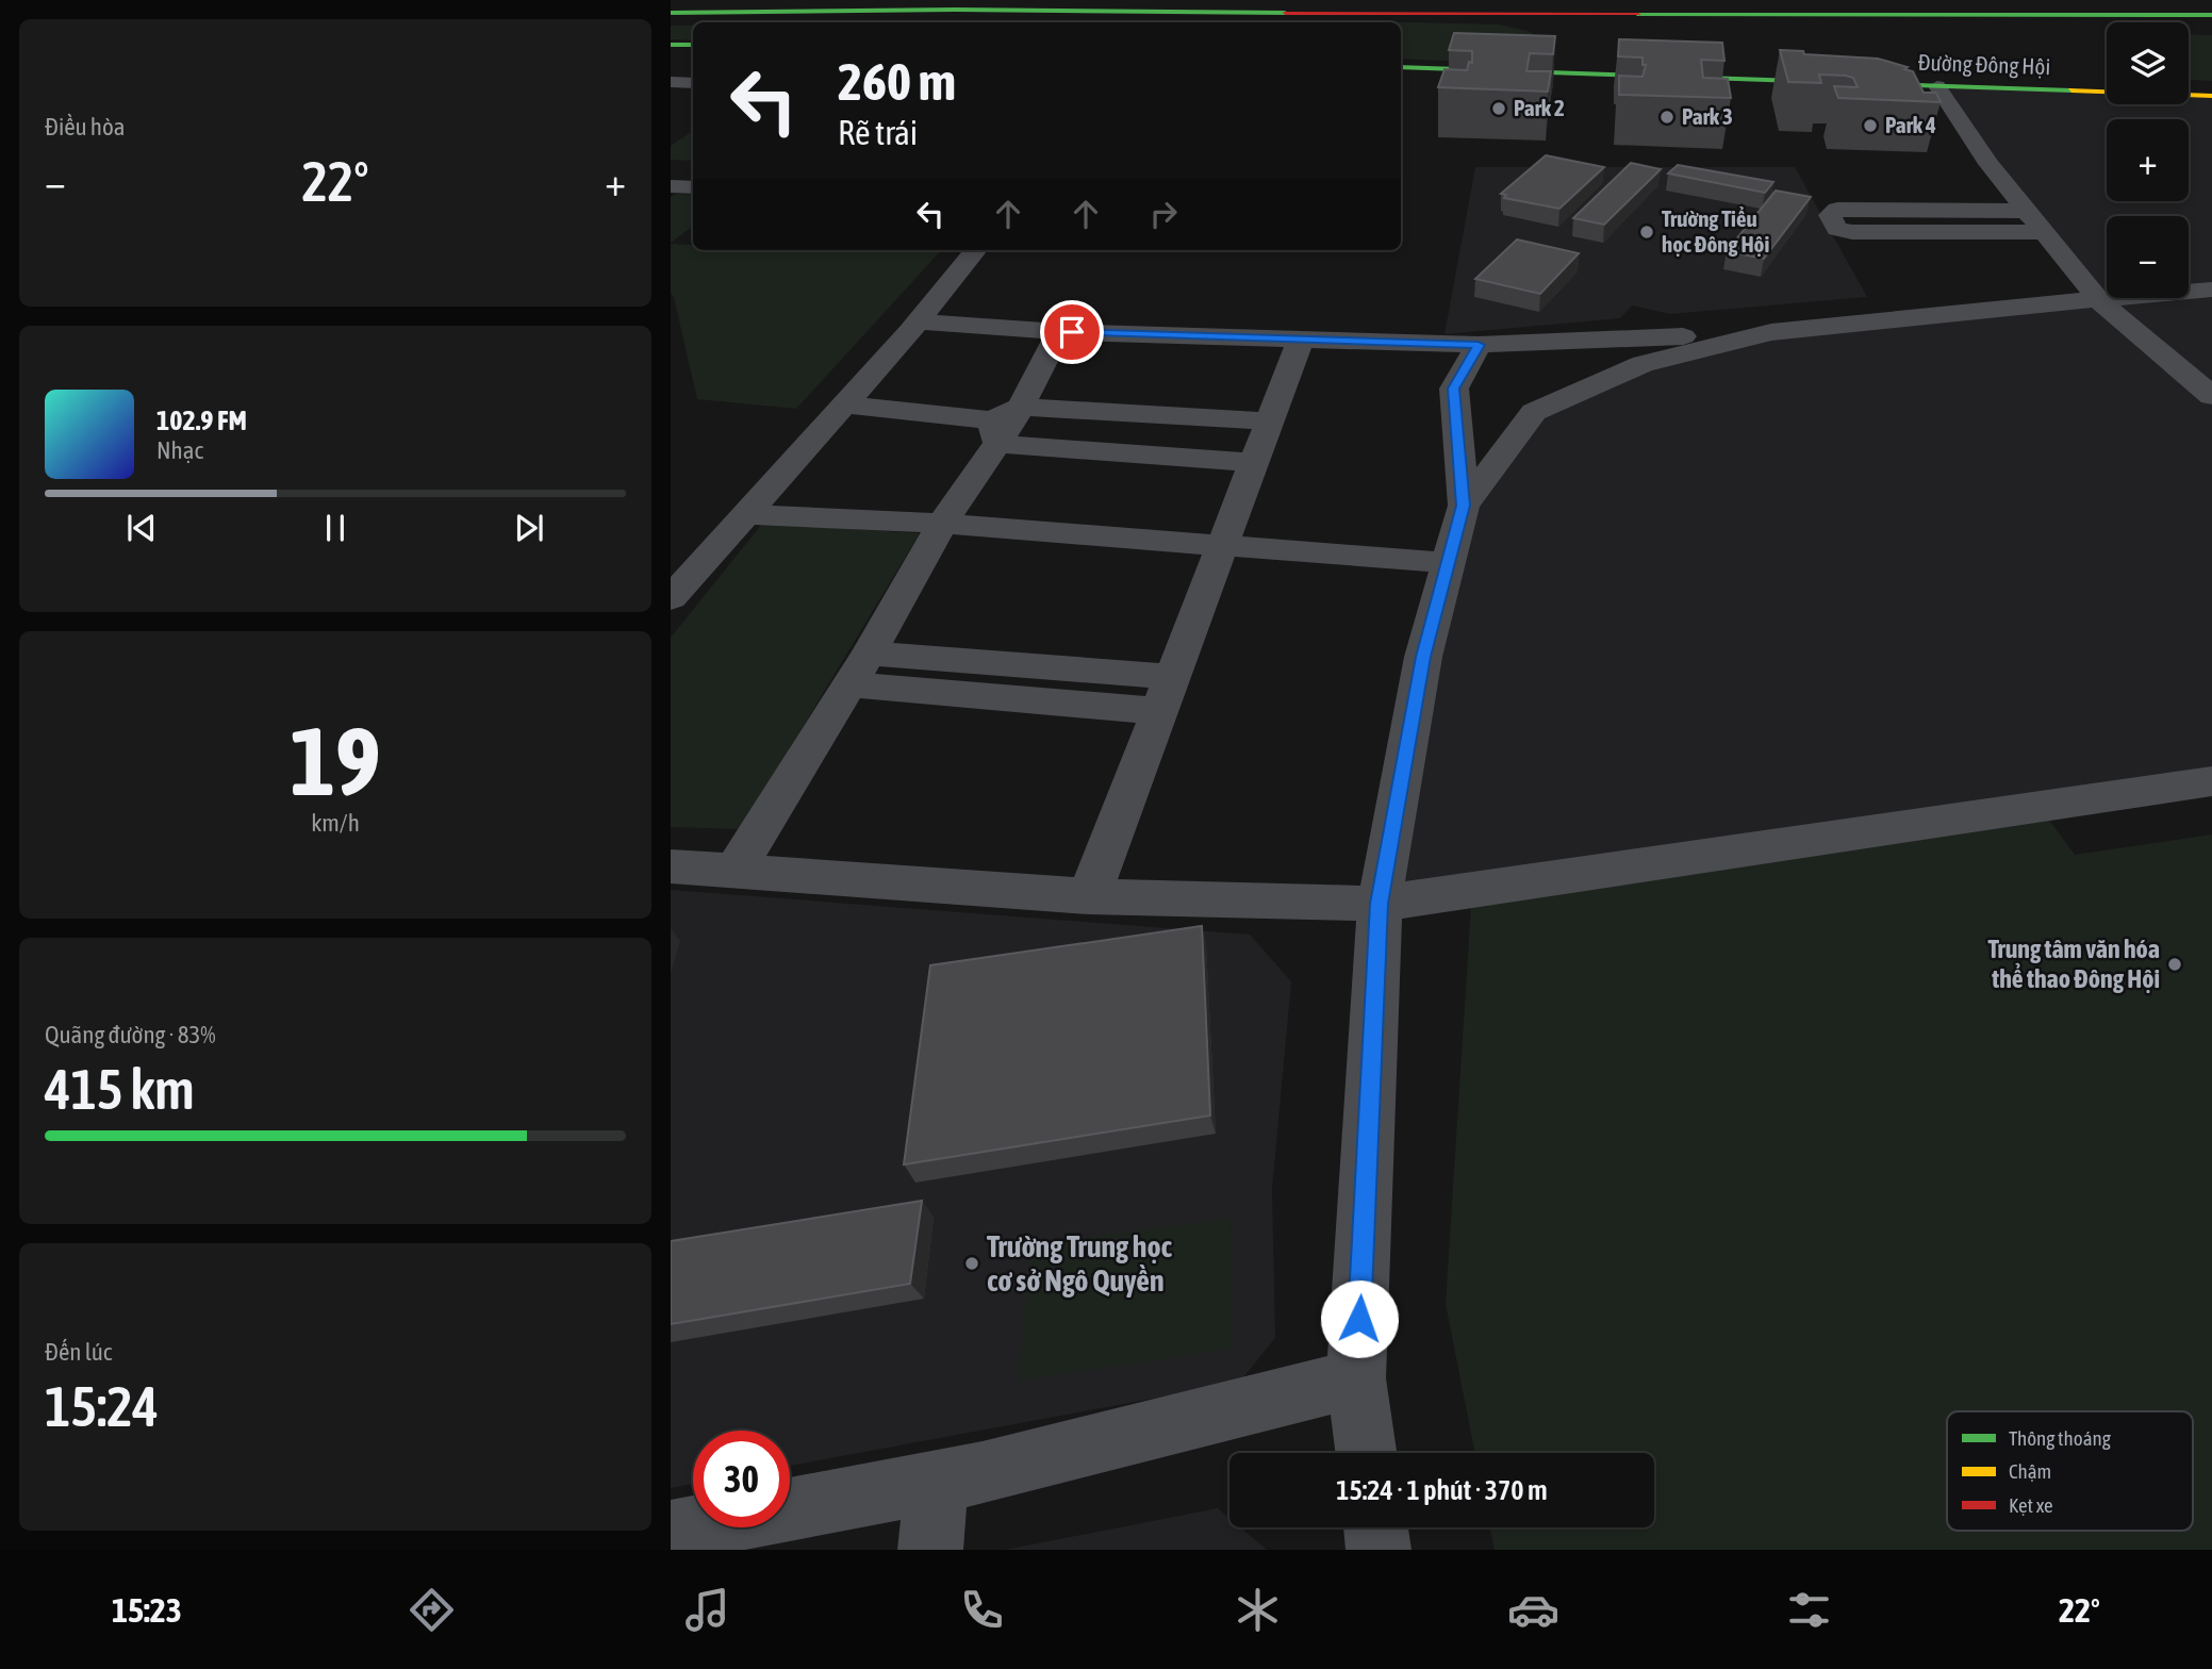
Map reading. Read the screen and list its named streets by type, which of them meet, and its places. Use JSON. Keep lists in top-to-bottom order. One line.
{"streets":{"main road":["Đường Đông Hội"]},"places":["Park 2","Park 3","Park 4","Trường Tiểu học Đông Hội","Trung tâm văn hóa thể thao Đông Hội","Trường Trung học cơ sở Ngô Quyền"],"legend":["Thông thoáng","Chậm","Kẹt xe"],"page":{"tile":["Điều hòa",["19","km/h"],["Quãng đường · 83%","415 km"],["Đến lúc","15:24"]],"map_buttons":["+","−"],"turn":["260 m","Rẽ trái"],"heat":["−","22°","+"],"song":["102.9 FM","Nhạc"],"limit":"30","trip":"15:24 · 1 phút · 370 m","tabs":["15:23","22°"]}}
